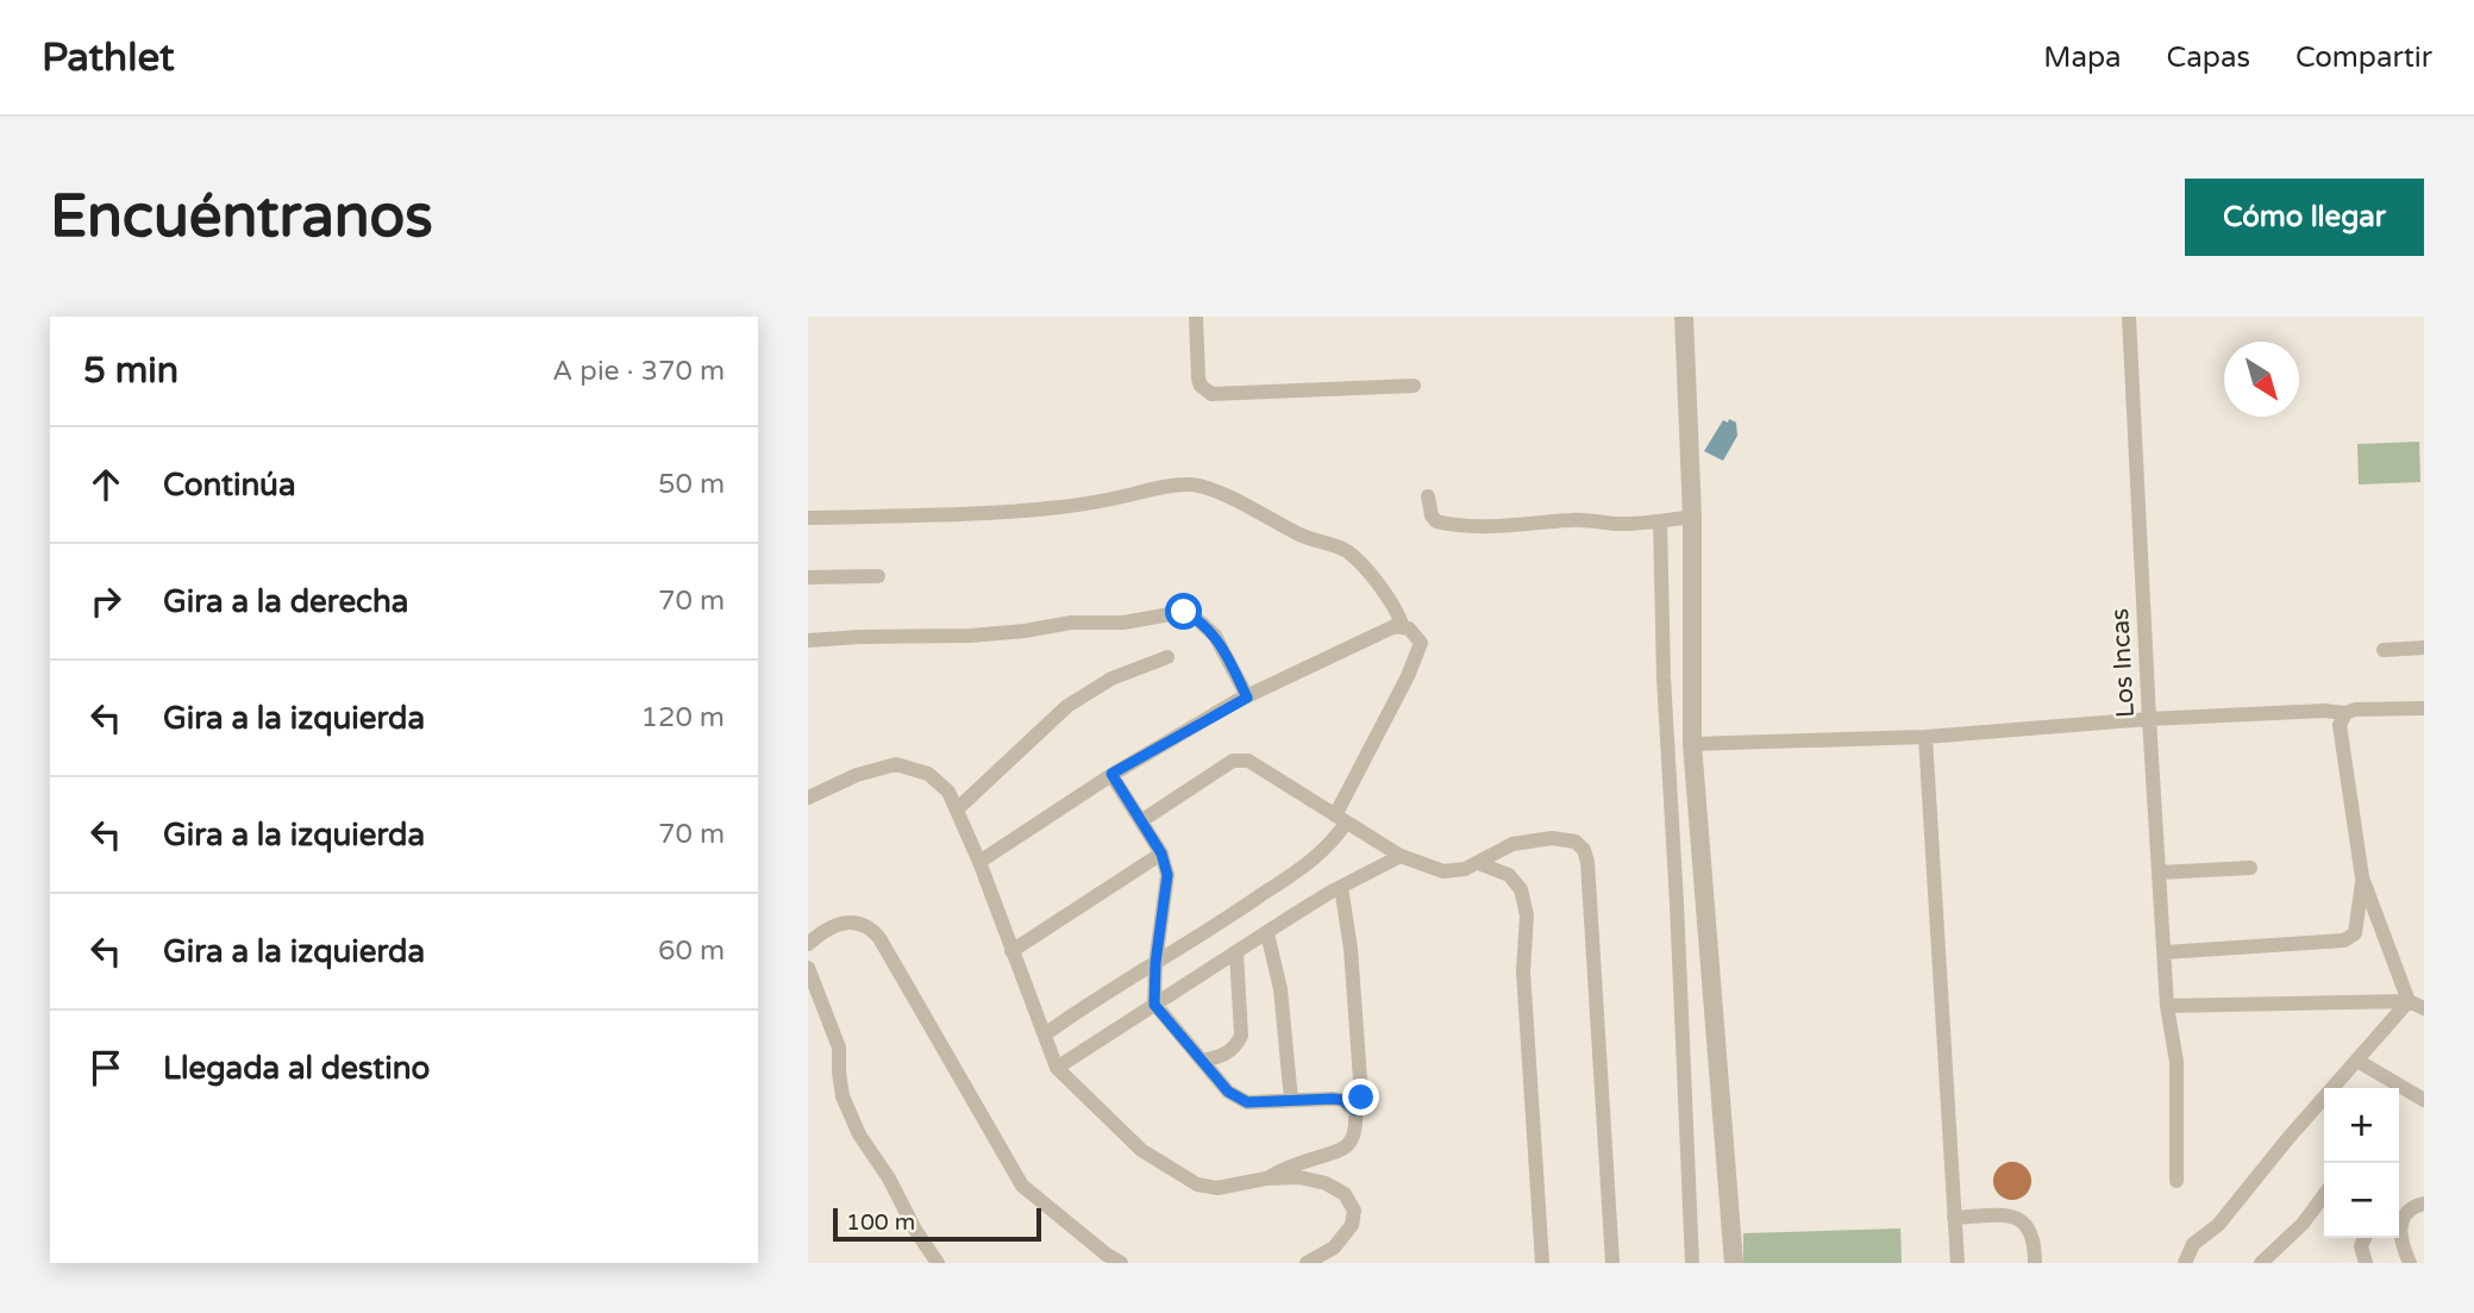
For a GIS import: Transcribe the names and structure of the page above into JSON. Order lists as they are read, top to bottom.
{
  "streets": {
    "street": ["Los Incas"]
  },
  "scale_bar": "100 m",
  "north": "bottom right",
  "page": {
    "header": "Pathlet",
    "nav": ["Mapa", "Capas", "Compartir"],
    "buttons": "Cómo llegar",
    "title": "Encuéntranos",
    "heading": ["5 min", "A pie · 370 m"],
    "list": [
      ["Continúa", "50 m"],
      ["Gira a la derecha", "70 m"],
      ["Gira a la izquierda", "120 m"],
      ["Gira a la izquierda", "70 m"],
      ["Gira a la izquierda", "60 m"],
      "Llegada al destino"
    ],
    "map_buttons": ["+", "−"],
    "scale": "100 m"
  }
}
